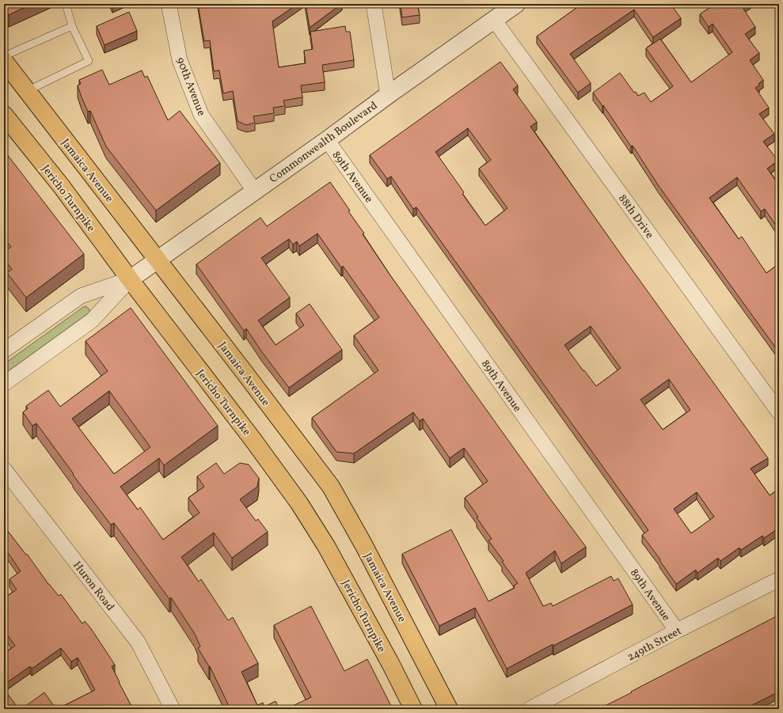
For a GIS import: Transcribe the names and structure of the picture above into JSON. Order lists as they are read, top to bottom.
{
  "streets": {
    "main road": ["Jamaica Avenue", "Jericho Turnpike"],
    "street": [
      "90th Avenue",
      "Commonwealth Boulevard",
      "89th Avenue",
      "88th Drive",
      "Huron Road",
      "249th Street"
    ]
  },
  "crossings": [
    ["90th Avenue", "Commonwealth Boulevard"],
    ["Commonwealth Boulevard", "Jamaica Avenue"],
    ["Commonwealth Boulevard", "89th Avenue"],
    ["Commonwealth Boulevard", "Jericho Turnpike"],
    ["Commonwealth Boulevard", "88th Drive"],
    ["89th Avenue", "249th Street"]
  ]
}
